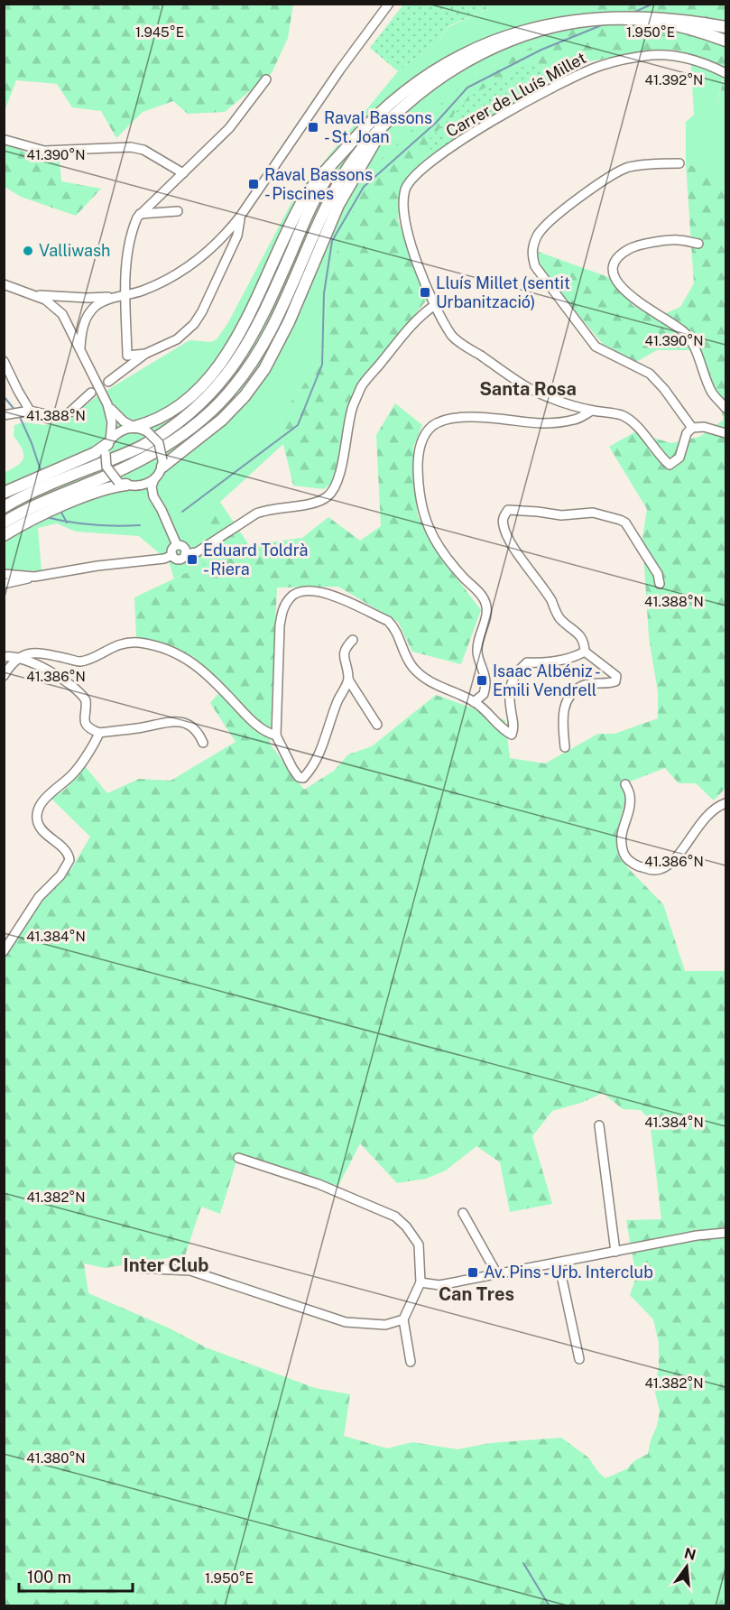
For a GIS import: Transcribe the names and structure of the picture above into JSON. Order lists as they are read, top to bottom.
{
  "streets": {
    "street": ["Carrer de Lluís Millet"]
  },
  "districts": ["Santa Rosa", "Inter Club", "Can Tres"],
  "places": {
    "transit": [
      "Raval Bassons - St. Joan",
      "Raval Bassons - Piscines",
      "Lluís Millet (sentit Urbanització)",
      "Eduard Toldrà - Riera",
      "Isaac Albéniz - Emili Vendrell",
      "Av. Pins - Urb. Interclub"
    ],
    "other": ["Valliwash"]
  },
  "scale_bar": "100 m",
  "north": "top",
  "coordinates": [
    "1.945°E",
    "1.950°E",
    "41.392°N",
    "41.390°N",
    "41.388°N",
    "41.386°N",
    "41.384°N",
    "41.382°N",
    "41.380°N"
  ]
}
